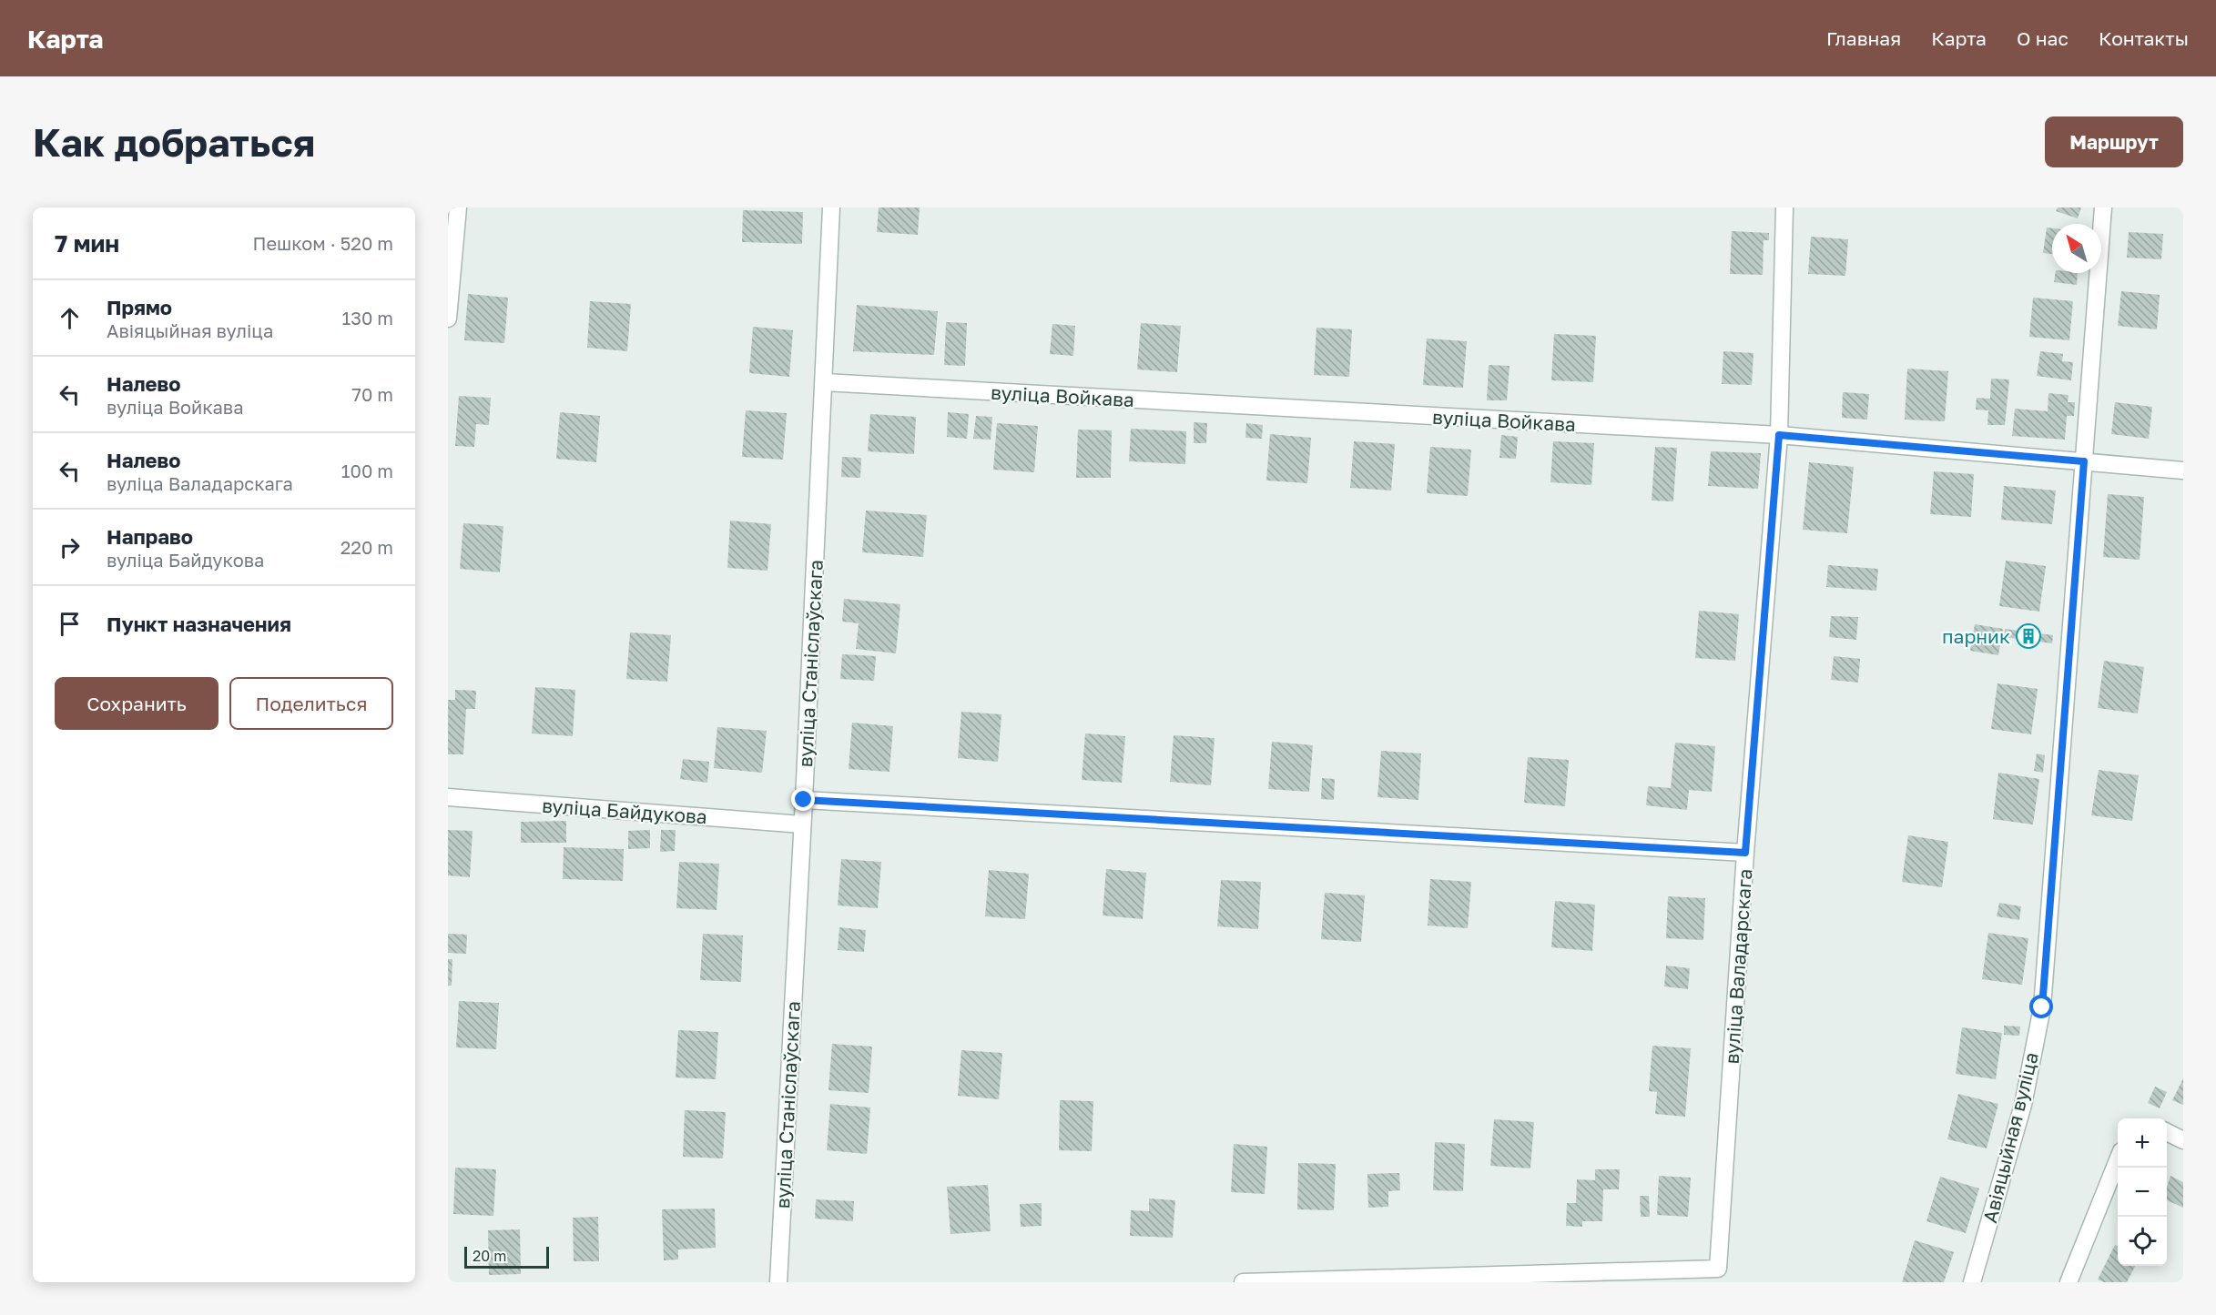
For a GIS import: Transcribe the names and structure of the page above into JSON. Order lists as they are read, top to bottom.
{
  "streets": {
    "street": [
      "вуліца Войкава",
      "вуліца Станіслаўскага",
      "вуліца Байдукова",
      "вуліца Валадарскага",
      "Авіяцыйная вуліца"
    ]
  },
  "crossings": [
    ["вуліца Войкава", "вуліца Станіслаўскага"],
    ["вуліца Войкава", "вуліца Валадарскага"],
    ["вуліца Войкава", "Авіяцыйная вуліца"],
    ["вуліца Станіслаўскага", "вуліца Байдукова"]
  ],
  "places": {
    "building": ["парник"]
  },
  "scale_bar": "20 m",
  "north": "top left",
  "page": {
    "header": "Карта",
    "nav": [
      "Главная",
      "Карта",
      "О нас",
      "Контакты"
    ],
    "buttons": [
      "Маршрут",
      ["Сохранить", "Поделиться"]
    ],
    "title": "Как добраться",
    "heading": ["7 мин", "Пешком · 520 m"],
    "list": [
      ["Прямо", "Авіяцыйная вуліца", "130 m"],
      ["Налево", "вуліца Войкава", "70 m"],
      ["Налево", "вуліца Валадарскага", "100 m"],
      ["Направо", "вуліца Байдукова", "220 m"],
      "Пункт назначения"
    ],
    "map_buttons": ["+", "−"],
    "scale": "20 m"
  }
}
